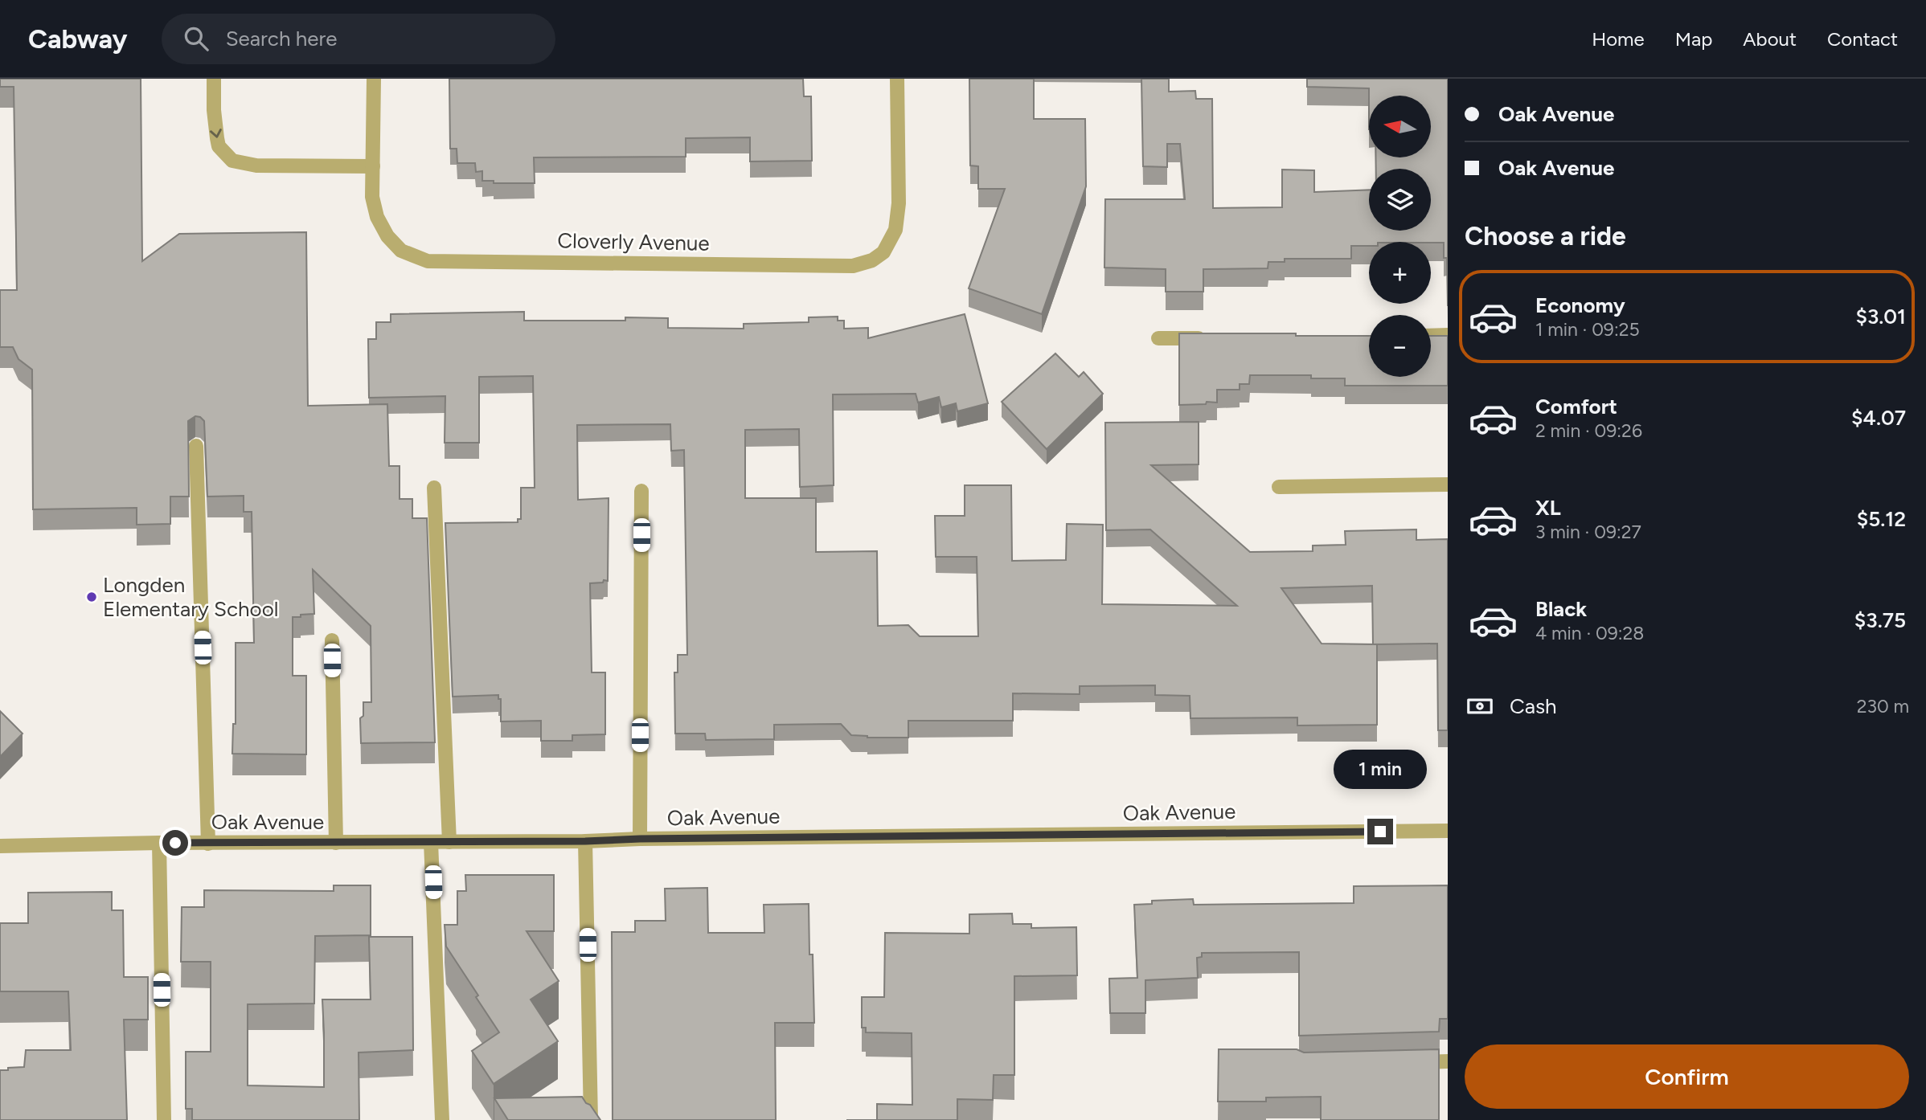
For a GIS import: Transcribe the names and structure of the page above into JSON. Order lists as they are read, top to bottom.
{
  "streets": {
    "street": ["Cloverly Avenue", "Oak Avenue"]
  },
  "places": ["Longden Elementary School"],
  "north": "left",
  "page": {
    "header": "Cabway",
    "search": "Search here",
    "nav": [
      "Home",
      "Map",
      "About",
      "Contact"
    ],
    "banner": ["Oak Avenue", "Oak Avenue"],
    "map_buttons": ["+", "−"],
    "heading": "Choose a ride",
    "list": [
      {
        "name": "Economy",
        "note": "1 min · 09:25",
        "value": "$3.01"
      },
      {
        "name": "Comfort",
        "note": "2 min · 09:26",
        "value": "$4.07"
      },
      {
        "name": "XL",
        "note": "3 min · 09:27",
        "value": "$5.12"
      },
      {
        "name": "Black",
        "note": "4 min · 09:28",
        "value": "$3.75"
      }
    ],
    "pay": ["Cash", "230 m"],
    "bubble": "1 min",
    "buttons": "Confirm"
  }
}
